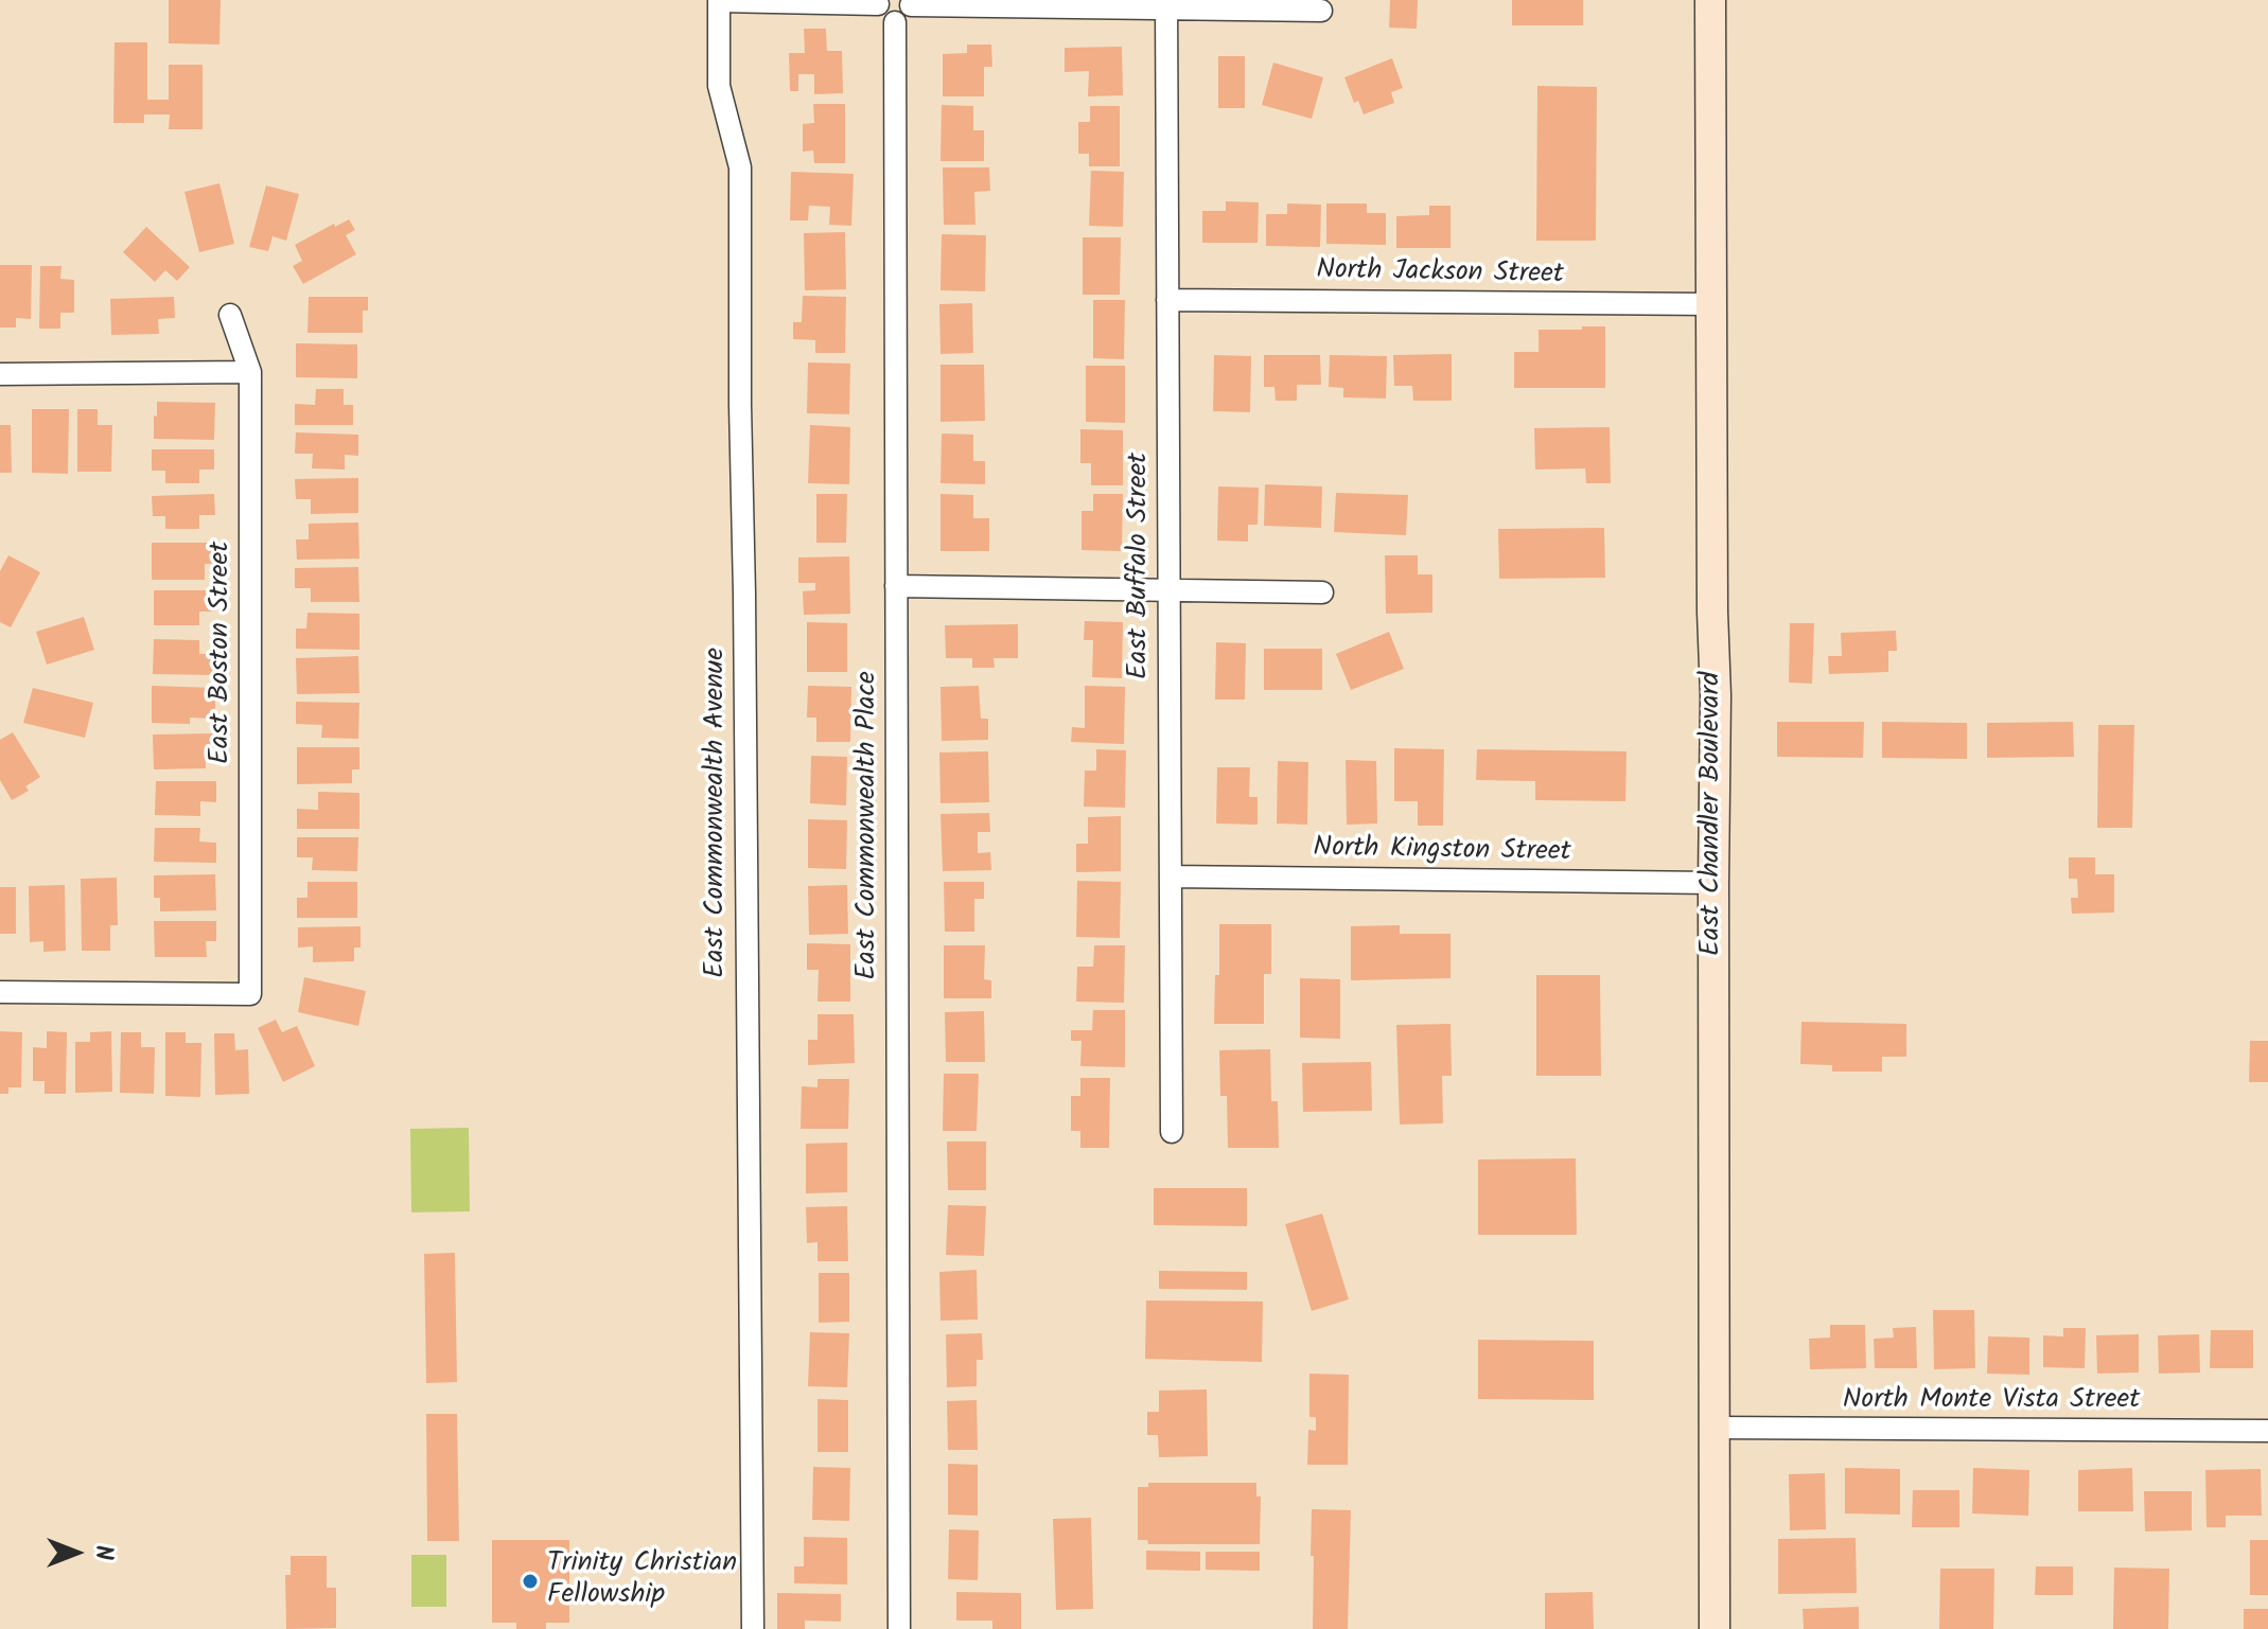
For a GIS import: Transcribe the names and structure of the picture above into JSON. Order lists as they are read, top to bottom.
{
  "streets": {
    "main road": ["East Chandler Boulevard"],
    "street": [
      "North Jackson Street",
      "East Buffalo Street",
      "East Boston Street",
      "East Commonwealth Avenue",
      "East Commonwealth Place",
      "North Kingston Street",
      "North Monte Vista Street"
    ]
  },
  "crossings": [
    ["North Jackson Street", "East Buffalo Street"],
    ["North Jackson Street", "East Chandler Boulevard"],
    ["East Buffalo Street", "North Kingston Street"],
    ["East Chandler Boulevard", "North Kingston Street"],
    ["East Chandler Boulevard", "North Monte Vista Street"]
  ],
  "places": ["Trinity Christian Fellowship"],
  "north": "right"
}
